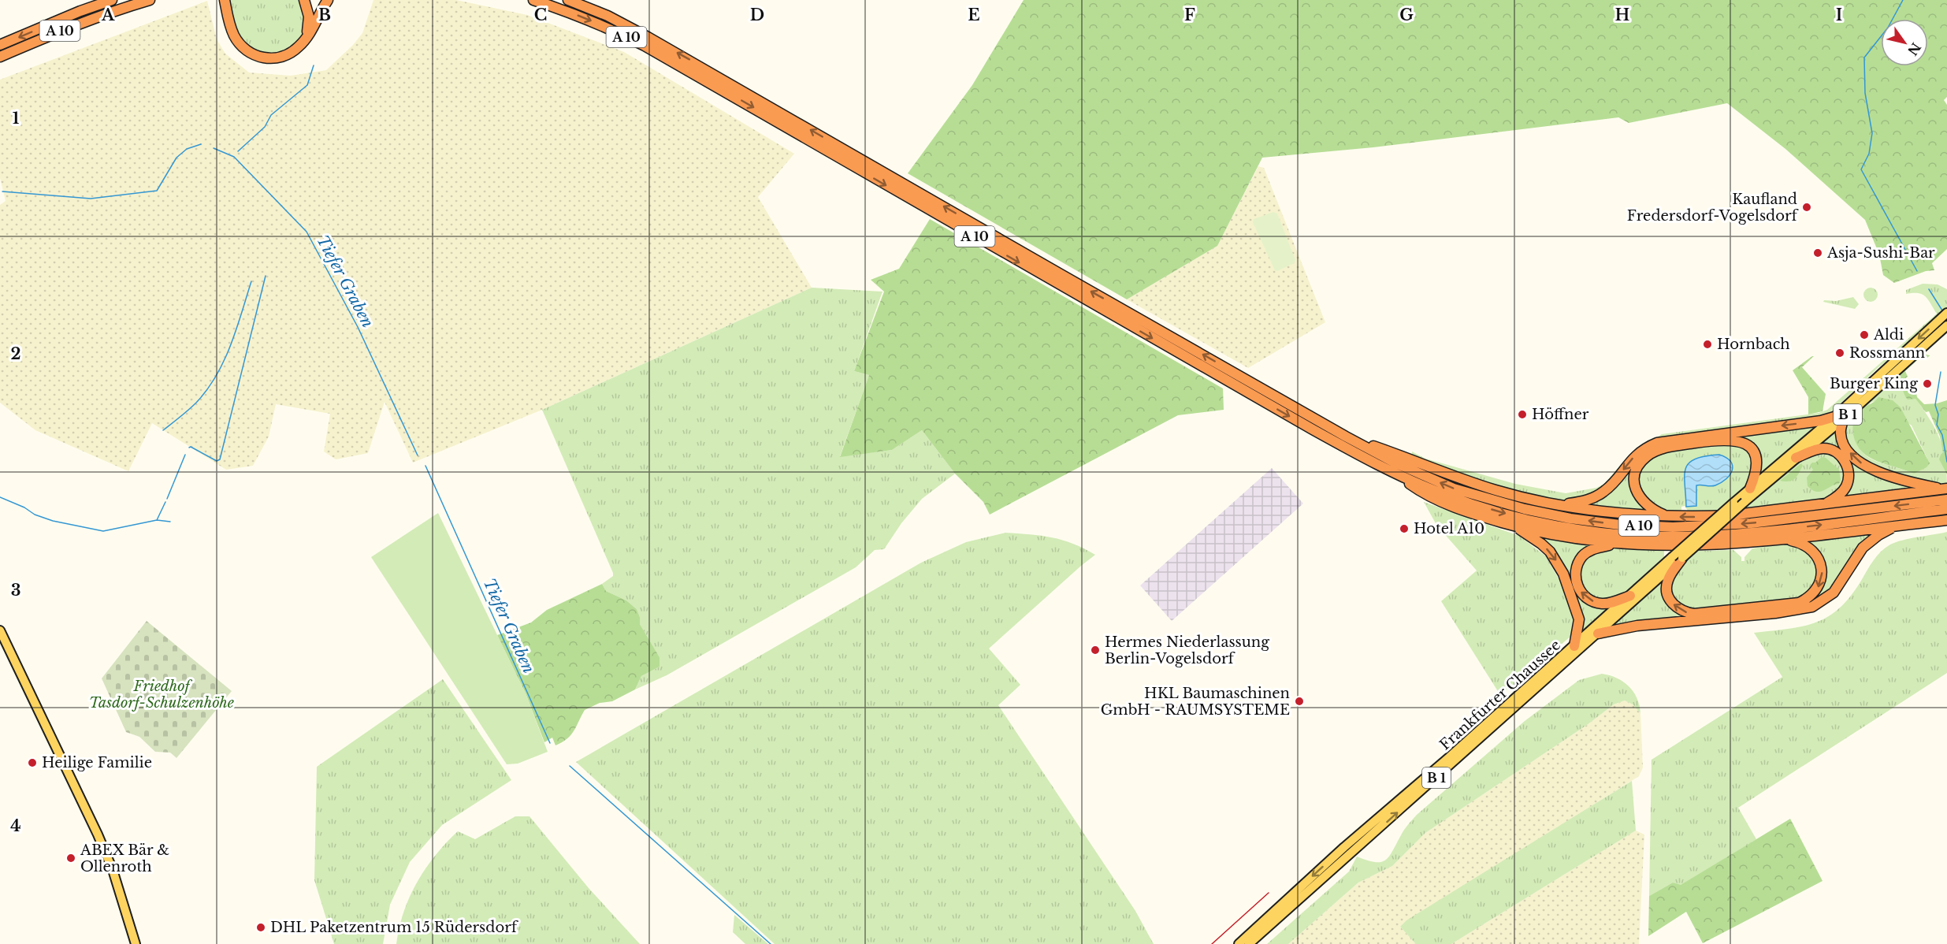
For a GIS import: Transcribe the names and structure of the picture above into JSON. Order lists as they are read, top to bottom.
{
  "streets": {
    "highway": ["A 10"],
    "main road": ["B 1", "Frankfurter Chaussee"]
  },
  "crossings": [
    ["B 1", "Frankfurter Chaussee"]
  ],
  "water": ["Tiefer Graben"],
  "parks": ["Friedhof Tasdorf-Schulzenhöhe"],
  "places": [
    "Kaufland Fredersdorf-Vogelsdorf",
    "Asja-Sushi-Bar",
    "Aldi",
    "Hornbach",
    "Rossmann",
    "Burger King",
    "Höffner",
    "Hotel A10",
    "Hermes Niederlassung Berlin-Vogelsdorf",
    "HKL Baumaschinen GmbH - RAUMSYSTEME",
    "Heilige Familie",
    "ABEX Bär & Ollenroth",
    "DHL Paketzentrum 15 Rüdersdorf"
  ],
  "north": "bottom right",
  "grid": {
    "columns": [
      "A",
      "B",
      "C",
      "D",
      "E",
      "F",
      "G",
      "H",
      "I"
    ],
    "rows": [
      "1",
      "2",
      "3",
      "4"
    ]
  }
}
